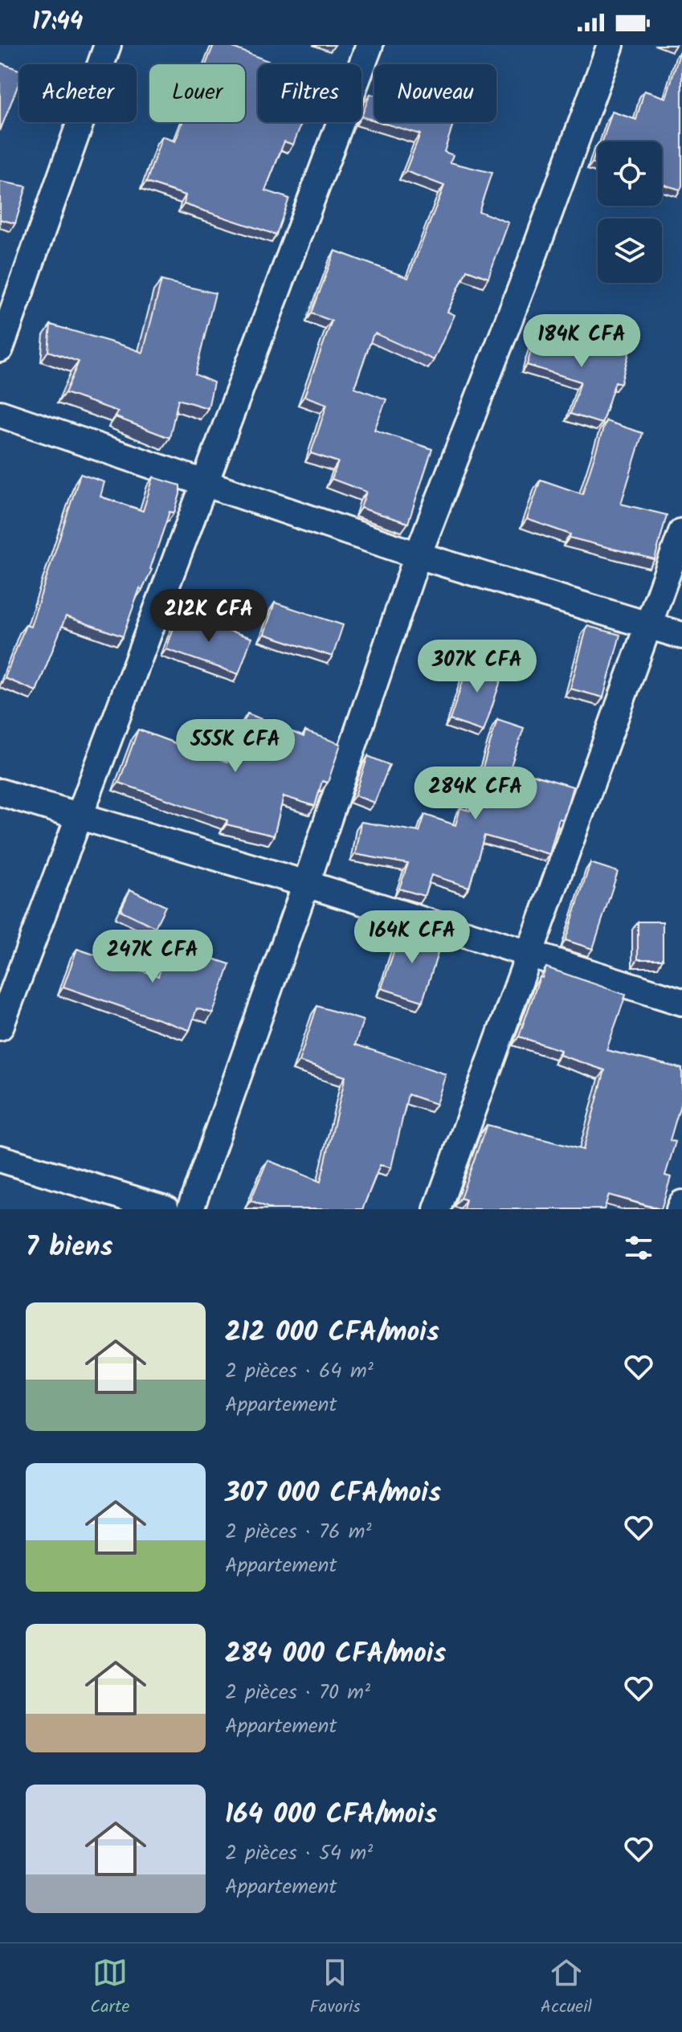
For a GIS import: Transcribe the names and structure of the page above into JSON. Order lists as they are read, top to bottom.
{
  "page": {
    "status": "17:44",
    "chip": [
      "Acheter",
      "Louer",
      "Filtres",
      "Nouveau"
    ],
    "price": [
      "184K CFA",
      "212K CFA",
      "307K CFA",
      "555K CFA",
      "284K CFA",
      "164K CFA",
      "247K CFA"
    ],
    "heading": "7 biens",
    "list": [
      {
        "name": "212 000 CFA/mois",
        "note": "2 pièces · 64 m² · Appartement"
      },
      {
        "name": "307 000 CFA/mois",
        "note": "2 pièces · 76 m² · Appartement"
      },
      {
        "name": "284 000 CFA/mois",
        "note": "2 pièces · 70 m² · Appartement"
      },
      {
        "name": "164 000 CFA/mois",
        "note": "2 pièces · 54 m² · Appartement"
      }
    ],
    "tabs": ["Carte", "Favoris", "Accueil"]
  }
}
